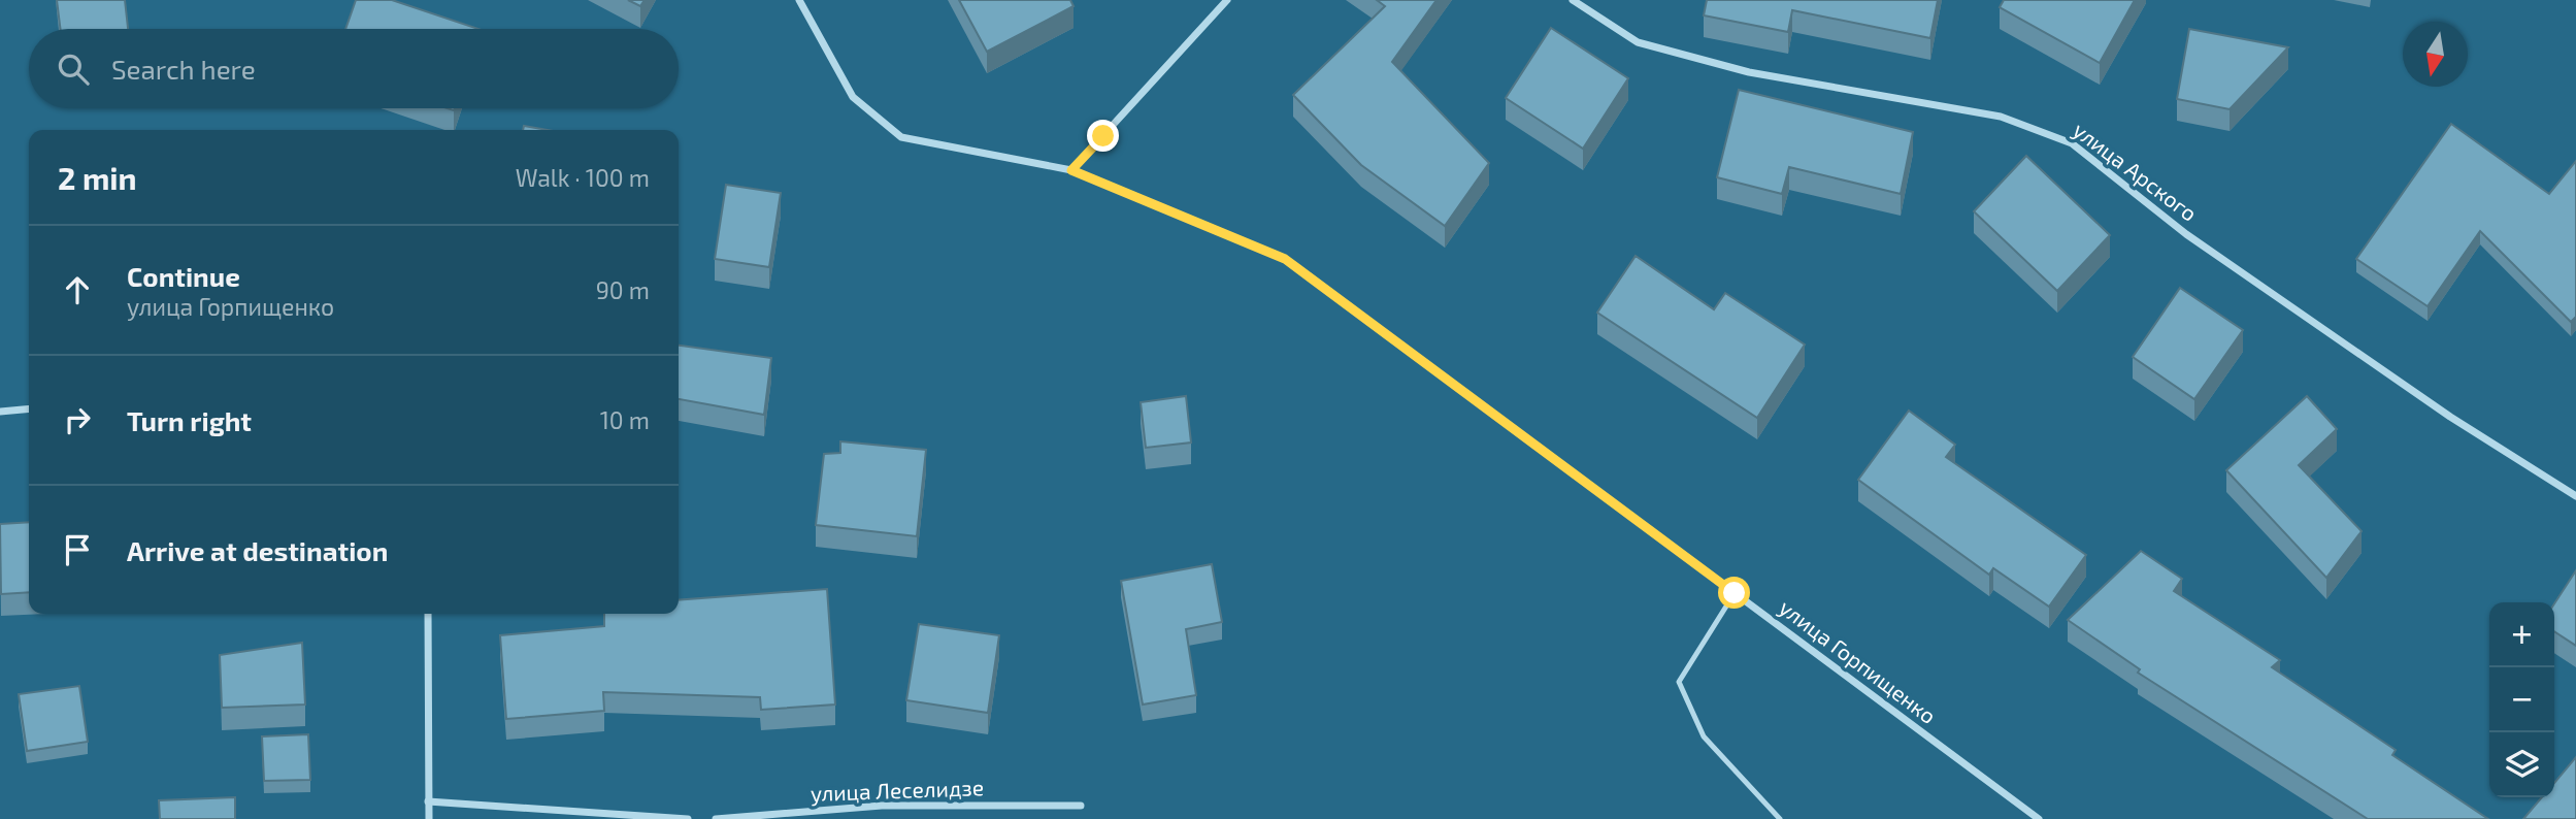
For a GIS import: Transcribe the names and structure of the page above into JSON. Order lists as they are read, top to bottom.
{
  "streets": {
    "street": ["улица Арского", "улица Горпищенко", "улица Леселидзе"]
  },
  "north": "bottom",
  "page": {
    "search": "Search here",
    "heading": ["2 min", "Walk · 100 m"],
    "list": [
      ["Continue", "улица Горпищенко", "90 m"],
      ["Turn right", "10 m"],
      "Arrive at destination"
    ],
    "map_buttons": ["+", "−"]
  }
}
